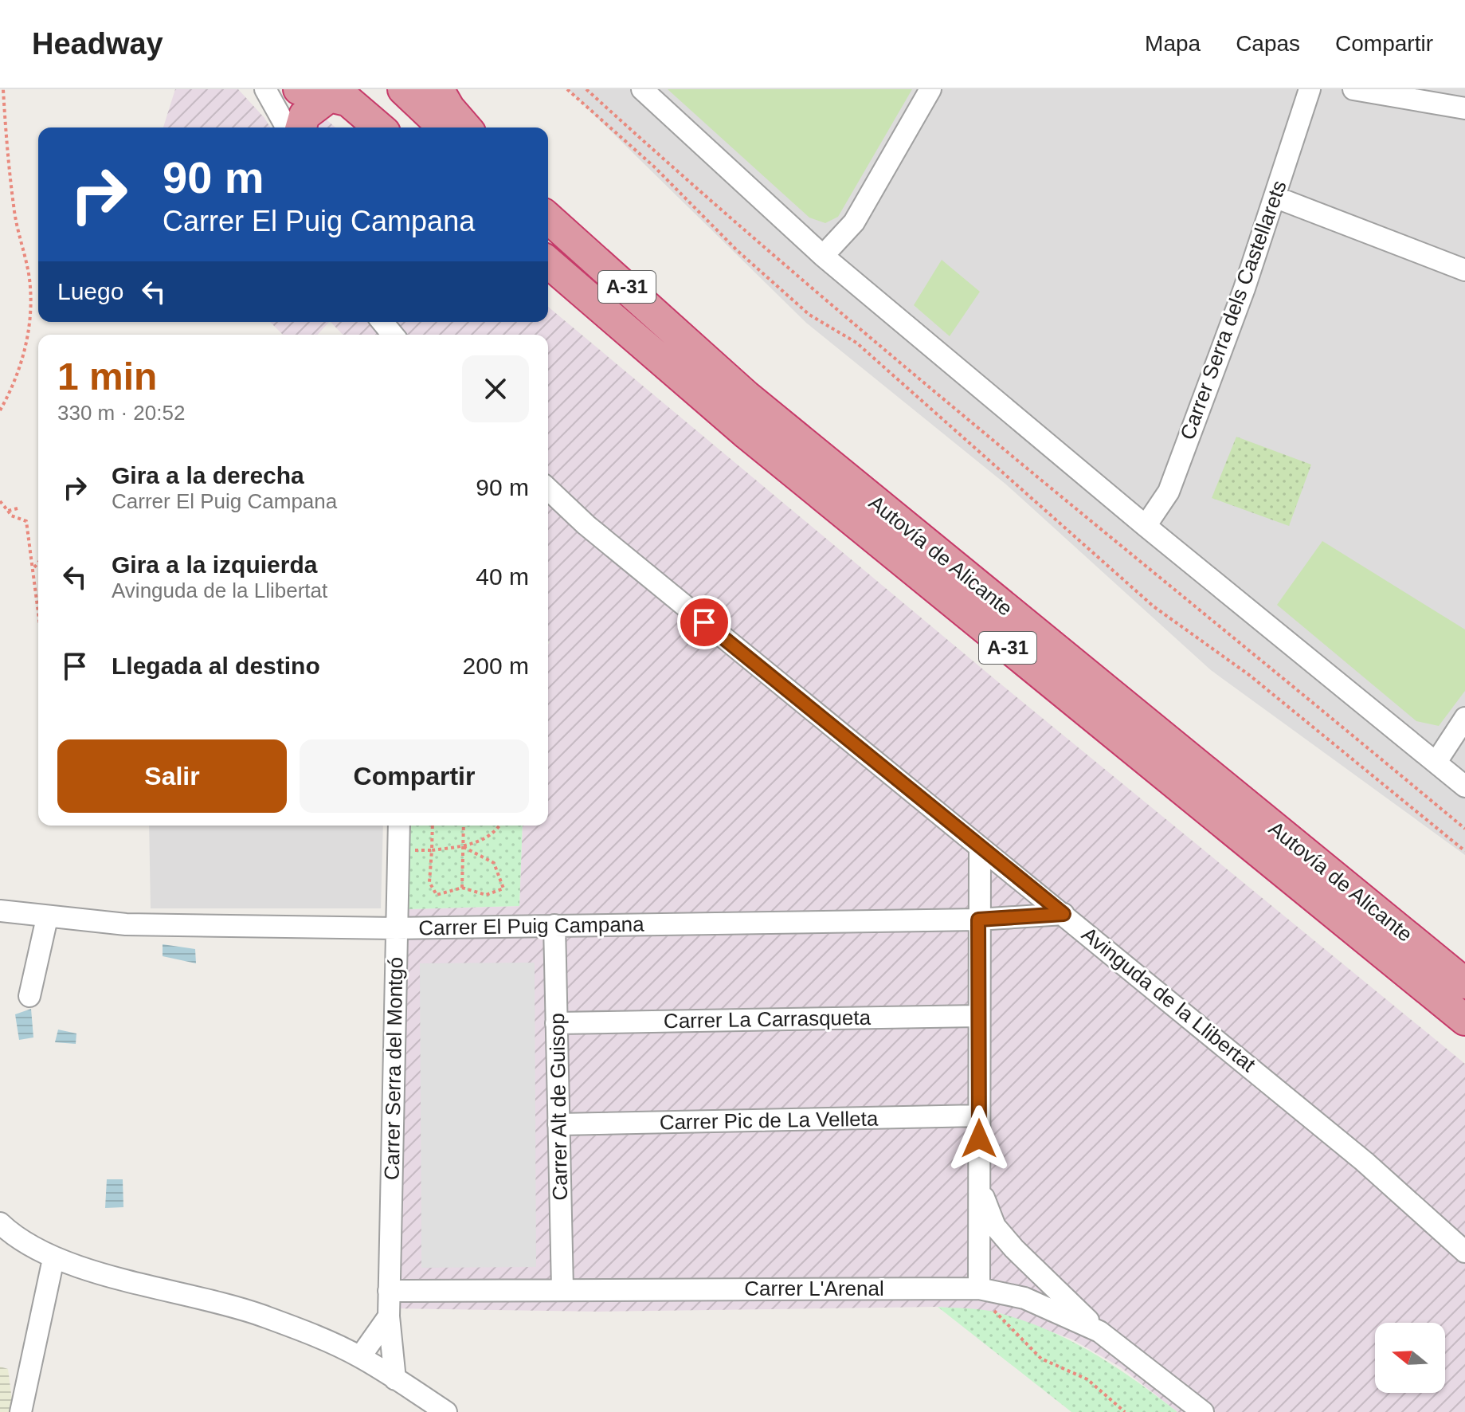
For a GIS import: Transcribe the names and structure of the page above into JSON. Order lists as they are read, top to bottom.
{
  "streets": {
    "highway": ["A-31", "Autovía de Alicante"],
    "street": [
      "Carrer Serra dels Castellarets",
      "Carrer El Puig Campana",
      "Avinguda de la Llibertat",
      "Carrer La Carrasqueta",
      "Carrer Serra del Montgó",
      "Carrer Alt de Guisop",
      "Carrer Pic de La Velleta",
      "Carrer L'Arenal"
    ]
  },
  "crossings": [
    ["Carrer El Puig Campana", "Avinguda de la Llibertat"],
    ["Carrer El Puig Campana", "Carrer Serra del Montgó"],
    ["Carrer El Puig Campana", "Carrer Alt de Guisop"],
    ["Carrer La Carrasqueta", "Carrer Alt de Guisop"],
    ["Carrer Serra del Montgó", "Carrer L'Arenal"],
    ["Carrer Alt de Guisop", "Carrer Pic de La Velleta"],
    ["Carrer Alt de Guisop", "Carrer L'Arenal"]
  ],
  "north": "left",
  "page": {
    "header": "Headway",
    "nav": ["Mapa", "Capas", "Compartir"],
    "turn": ["90 m", "Carrer El Puig Campana"],
    "then": "Luego",
    "heading": ["1 min", "330 m · 20:52"],
    "list": [
      {
        "name": "Gira a la derecha",
        "note": "Carrer El Puig Campana",
        "value": "90 m"
      },
      {
        "name": "Gira a la izquierda",
        "note": "Avinguda de la Llibertat",
        "value": "40 m"
      },
      {
        "name": "Llegada al destino",
        "value": "200 m"
      }
    ],
    "buttons": ["Salir", "Compartir"]
  }
}
